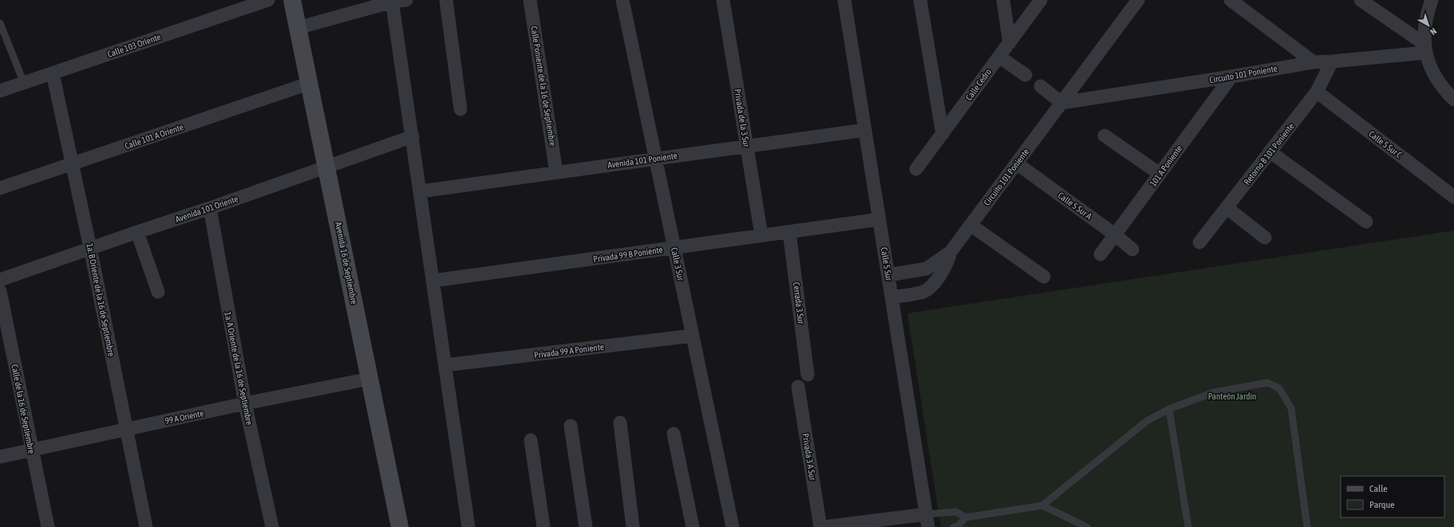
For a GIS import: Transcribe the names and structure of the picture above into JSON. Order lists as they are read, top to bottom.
{
  "streets": {
    "main road": ["Avenida 16 de Septiembre"],
    "street": [
      "Calle 103 Oriente",
      "Circuito 101 Poniente",
      "Calle Cedro",
      "Calle Poniente de la 16 de Septiembre",
      "Privada de la 3 Sur",
      "Calle 101 A Oriente",
      "Calle 5 Sur C",
      "Retorno B 101 Poniente",
      "Avenida 101 Poniente",
      "101 A Poniente",
      "Calle 5 Sur A",
      "Avenida 101 Oriente",
      "Privada 99 B Poniente",
      "Calle 3 Sur",
      "Calle 5 Sur",
      "1a. B Oriente de la 16 de Septiembre",
      "Cerrada 3 Sur",
      "Privada 99 A Poniente",
      "1a. A Oriente de la 16 de Septiembre",
      "Calle de la 16 de Septiembre",
      "99 A Oriente",
      "Privada 3 A Sur"
    ]
  },
  "crossings": [
    ["Calle 103 Oriente", "1a. B Oriente de la 16 de Septiembre"],
    ["Circuito 101 Poniente", "Retorno B 101 Poniente"],
    ["Circuito 101 Poniente", "101 A Poniente"],
    ["Circuito 101 Poniente", "Calle 5 Sur A"],
    ["Circuito 101 Poniente", "Calle 5 Sur"],
    ["Calle Poniente de la 16 de Septiembre", "Avenida 101 Poniente"],
    ["Privada de la 3 Sur", "Avenida 101 Poniente"],
    ["Privada de la 3 Sur", "Privada 99 B Poniente"],
    ["Calle 101 A Oriente", "Avenida 16 de Septiembre"],
    ["Calle 101 A Oriente", "1a. B Oriente de la 16 de Septiembre"],
    ["Calle 5 Sur C", "Retorno B 101 Poniente"],
    ["Avenida 101 Poniente", "Calle 3 Sur"],
    ["Avenida 101 Poniente", "Calle 5 Sur"],
    ["101 A Poniente", "Calle 5 Sur A"],
    ["Avenida 101 Oriente", "Avenida 16 de Septiembre"],
    ["Avenida 101 Oriente", "1a. B Oriente de la 16 de Septiembre"],
    ["Avenida 101 Oriente", "1a. A Oriente de la 16 de Septiembre"],
    ["Privada 99 B Poniente", "Calle 3 Sur"],
    ["Privada 99 B Poniente", "Calle 5 Sur"],
    ["Privada 99 B Poniente", "Cerrada 3 Sur"],
    ["Avenida 16 de Septiembre", "99 A Oriente"],
    ["Calle 3 Sur", "Privada 99 A Poniente"],
    ["1a. B Oriente de la 16 de Septiembre", "99 A Oriente"],
    ["1a. A Oriente de la 16 de Septiembre", "99 A Oriente"],
    ["Calle de la 16 de Septiembre", "99 A Oriente"]
  ],
  "parks": ["Panteón Jardín"],
  "legend": ["Calle", "Parque"],
  "north": "bottom right"
}
